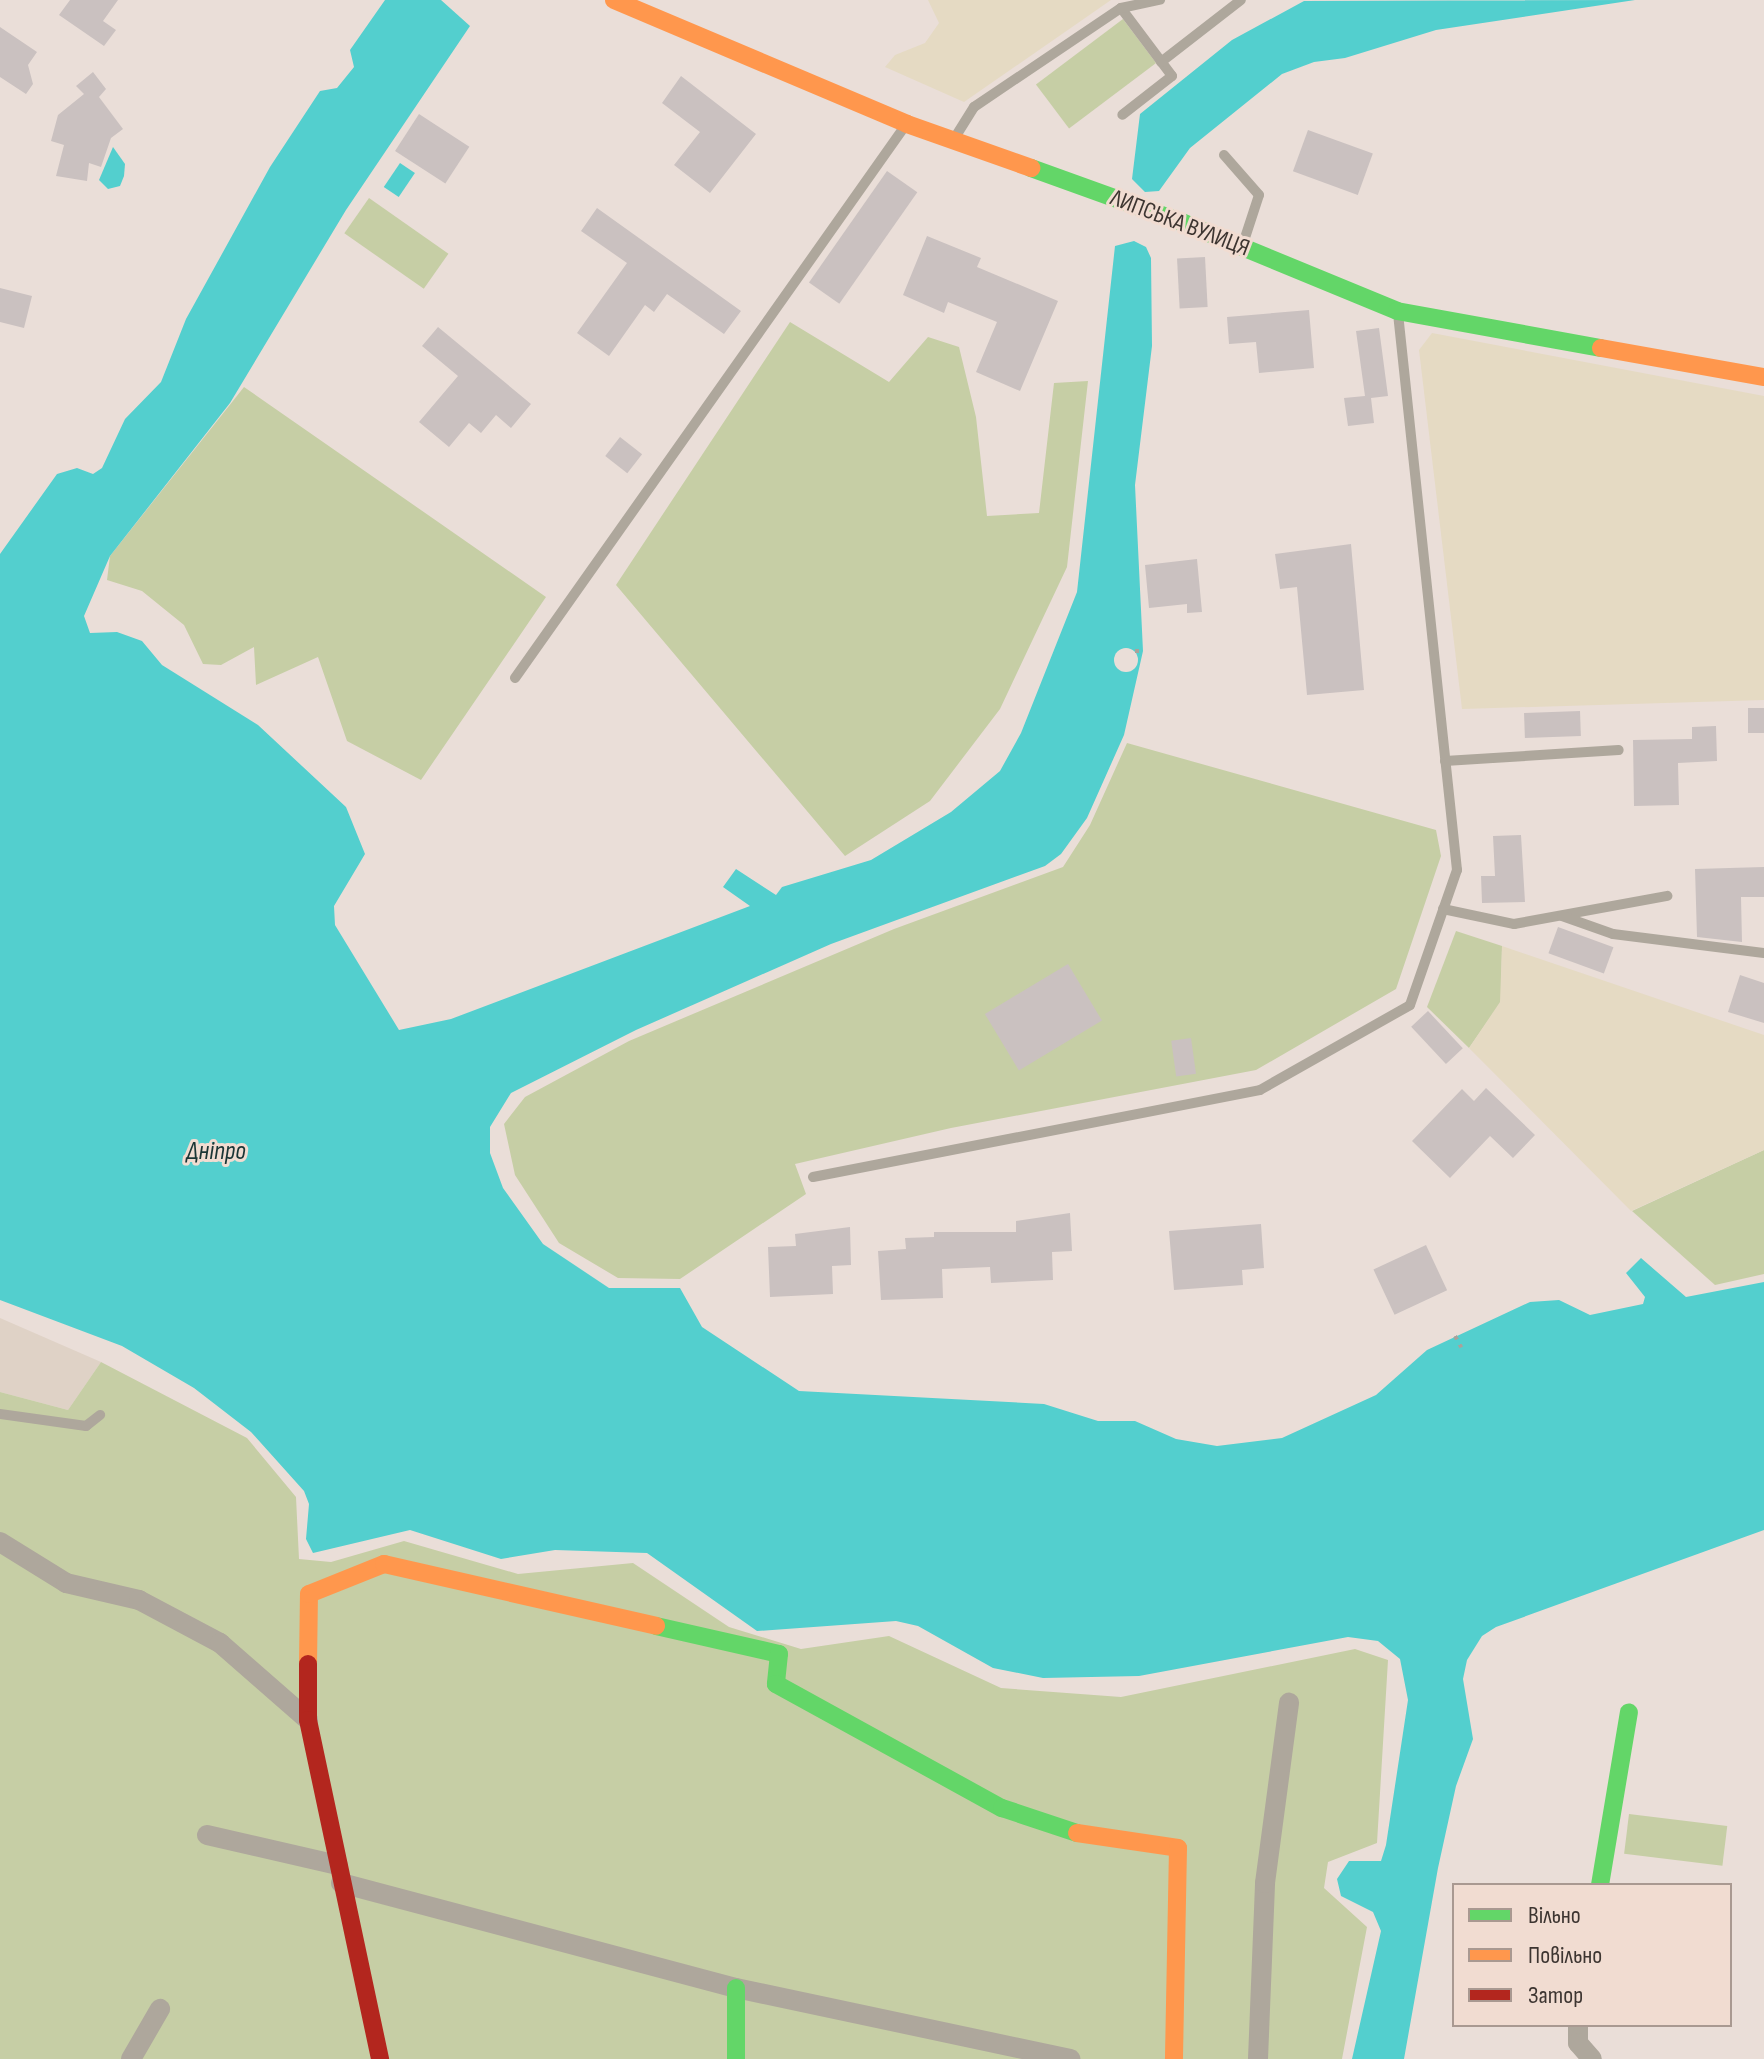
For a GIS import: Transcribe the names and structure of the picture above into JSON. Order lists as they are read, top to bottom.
{
  "streets": {
    "street": ["ЛИПСЬКА ВУЛИЦЯ"]
  },
  "water": ["Дніпро"],
  "legend": ["Вільно", "Повільно", "Затор"]
}
